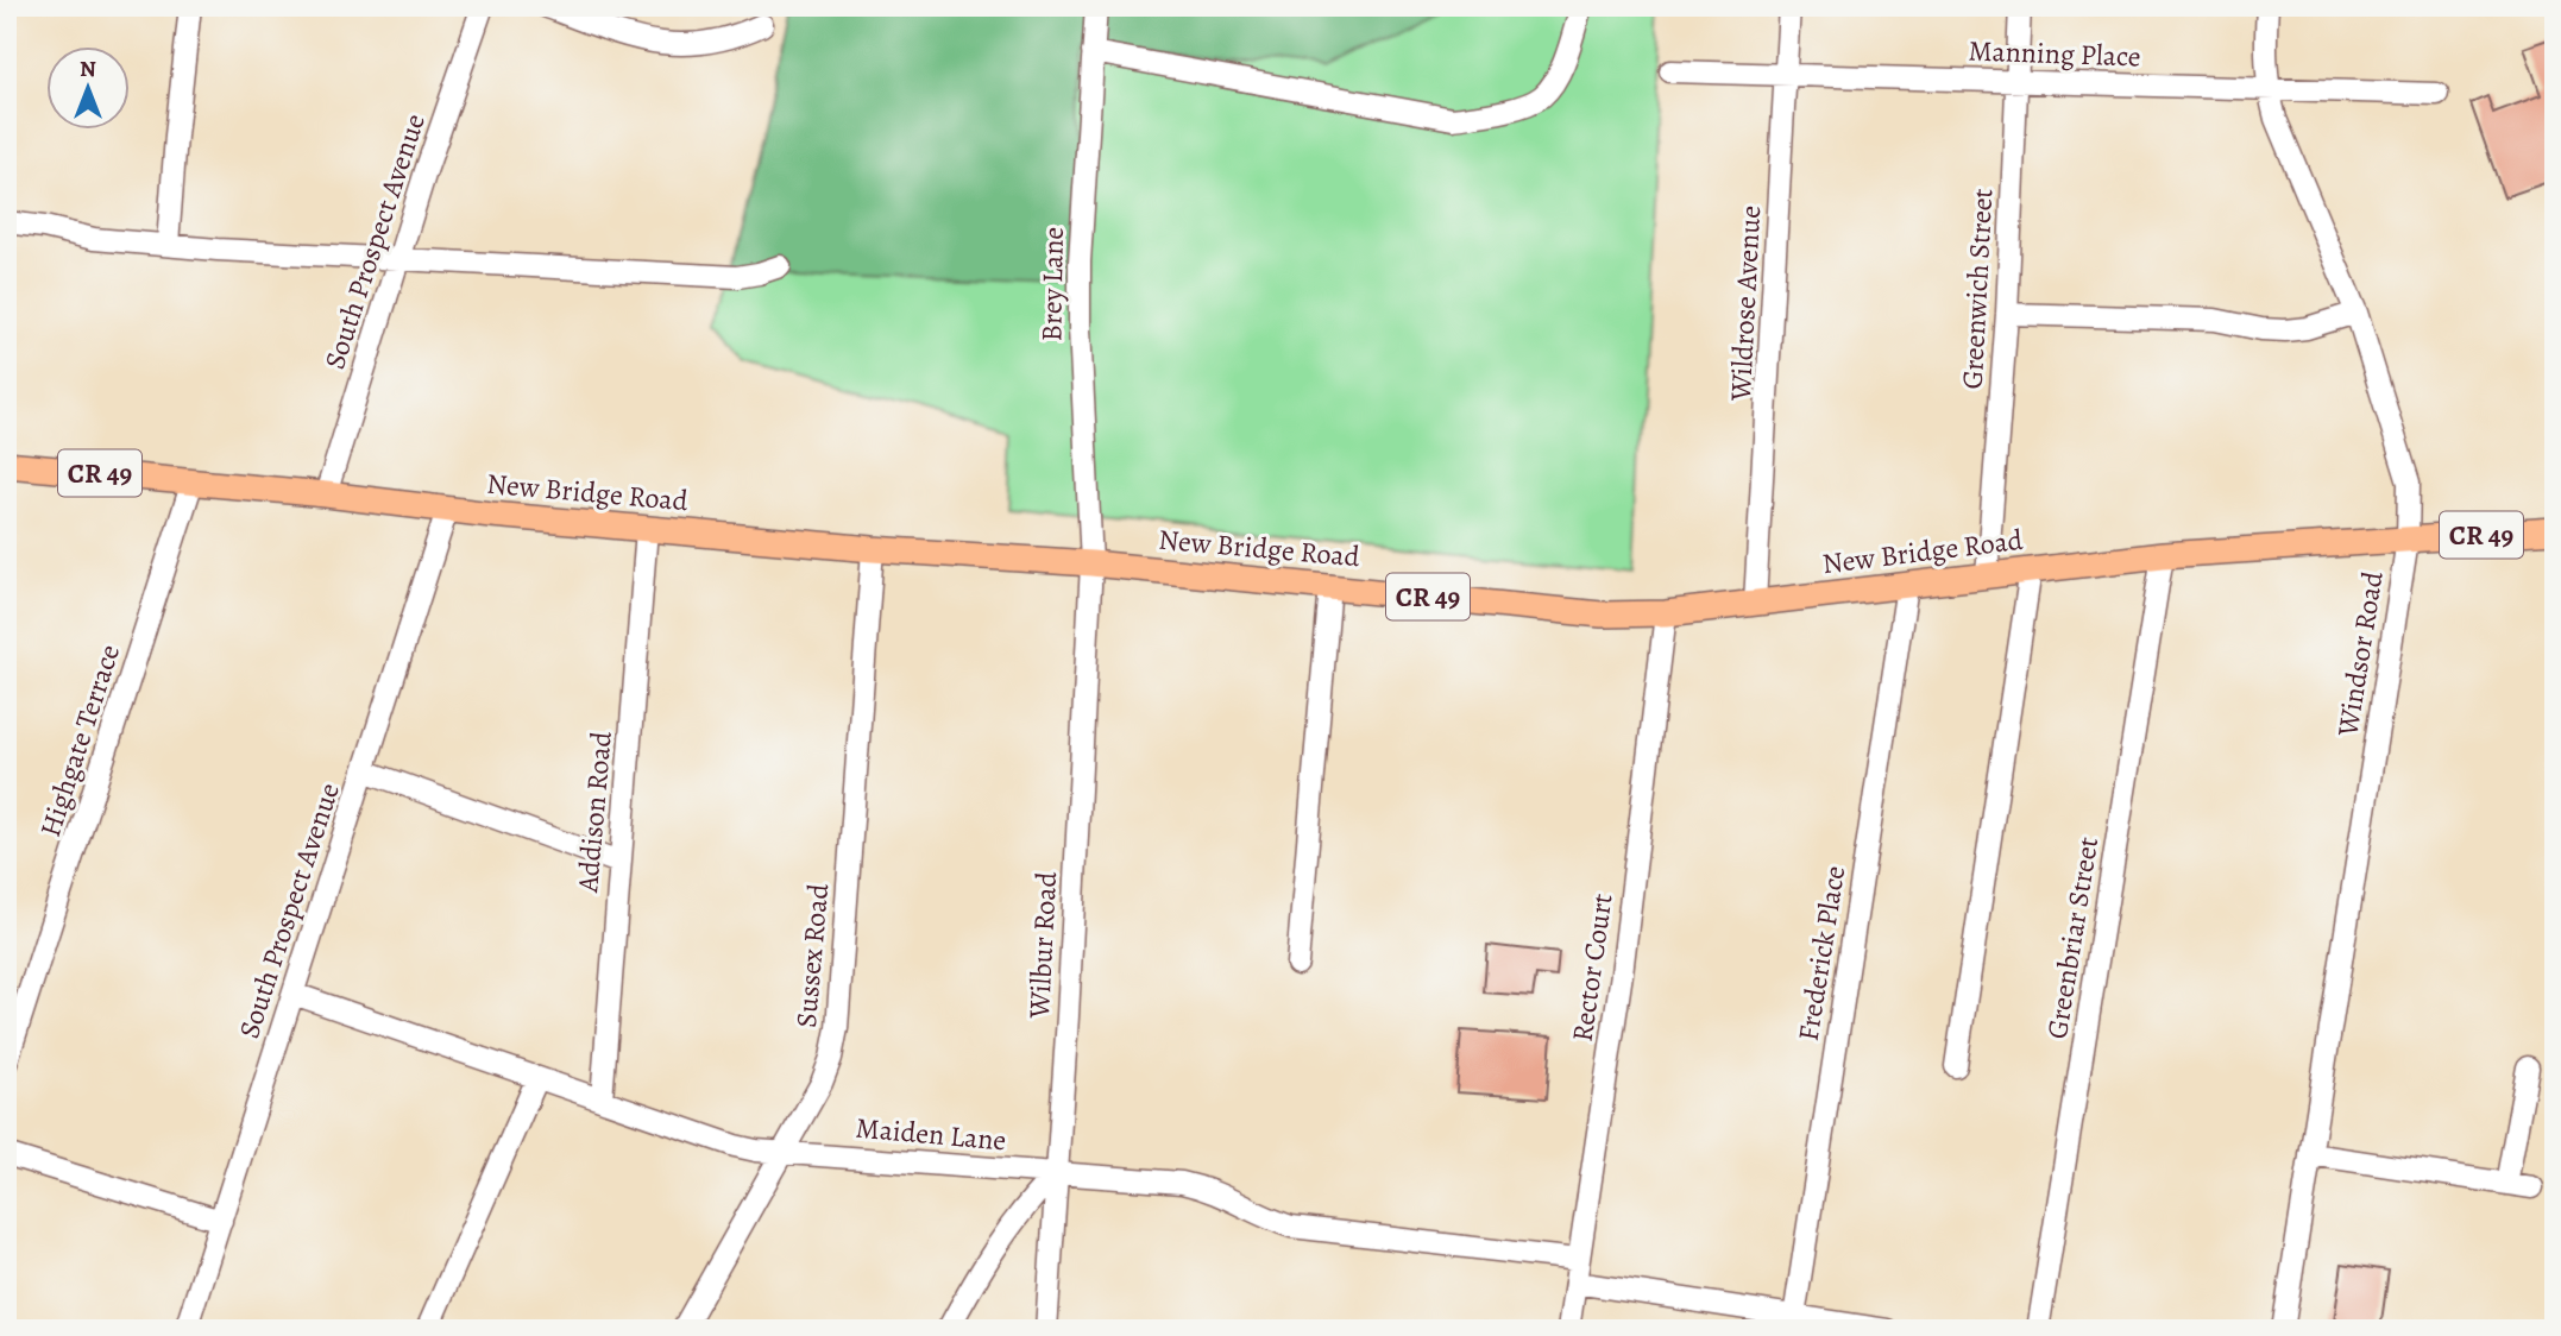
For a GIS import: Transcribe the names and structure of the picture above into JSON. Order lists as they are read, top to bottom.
{
  "streets": {
    "main road": ["CR 49", "New Bridge Road"],
    "street": [
      "Manning Place",
      "South Prospect Avenue",
      "Brey Lane",
      "Greenwich Street",
      "Wildrose Avenue",
      "Windsor Road",
      "Highgate Terrace",
      "Addison Road",
      "Greenbriar Street",
      "Wilbur Road",
      "Frederick Place",
      "Sussex Road",
      "Rector Court",
      "Maiden Lane"
    ]
  },
  "crossings": [
    ["Manning Place", "Greenwich Street"],
    ["Manning Place", "Wildrose Avenue"],
    ["Manning Place", "Windsor Road"],
    ["South Prospect Avenue", "New Bridge Road"],
    ["South Prospect Avenue", "Maiden Lane"],
    ["Brey Lane", "New Bridge Road"],
    ["Brey Lane", "Wilbur Road"],
    ["Greenwich Street", "New Bridge Road"],
    ["Wildrose Avenue", "New Bridge Road"],
    ["New Bridge Road", "Windsor Road"],
    ["New Bridge Road", "Highgate Terrace"],
    ["New Bridge Road", "Addison Road"],
    ["New Bridge Road", "Greenbriar Street"],
    ["New Bridge Road", "Wilbur Road"],
    ["New Bridge Road", "Frederick Place"],
    ["New Bridge Road", "Sussex Road"],
    ["New Bridge Road", "Rector Court"],
    ["Addison Road", "Maiden Lane"],
    ["Wilbur Road", "Maiden Lane"],
    ["Sussex Road", "Maiden Lane"],
    ["Rector Court", "Maiden Lane"]
  ],
  "north": "top"
}
